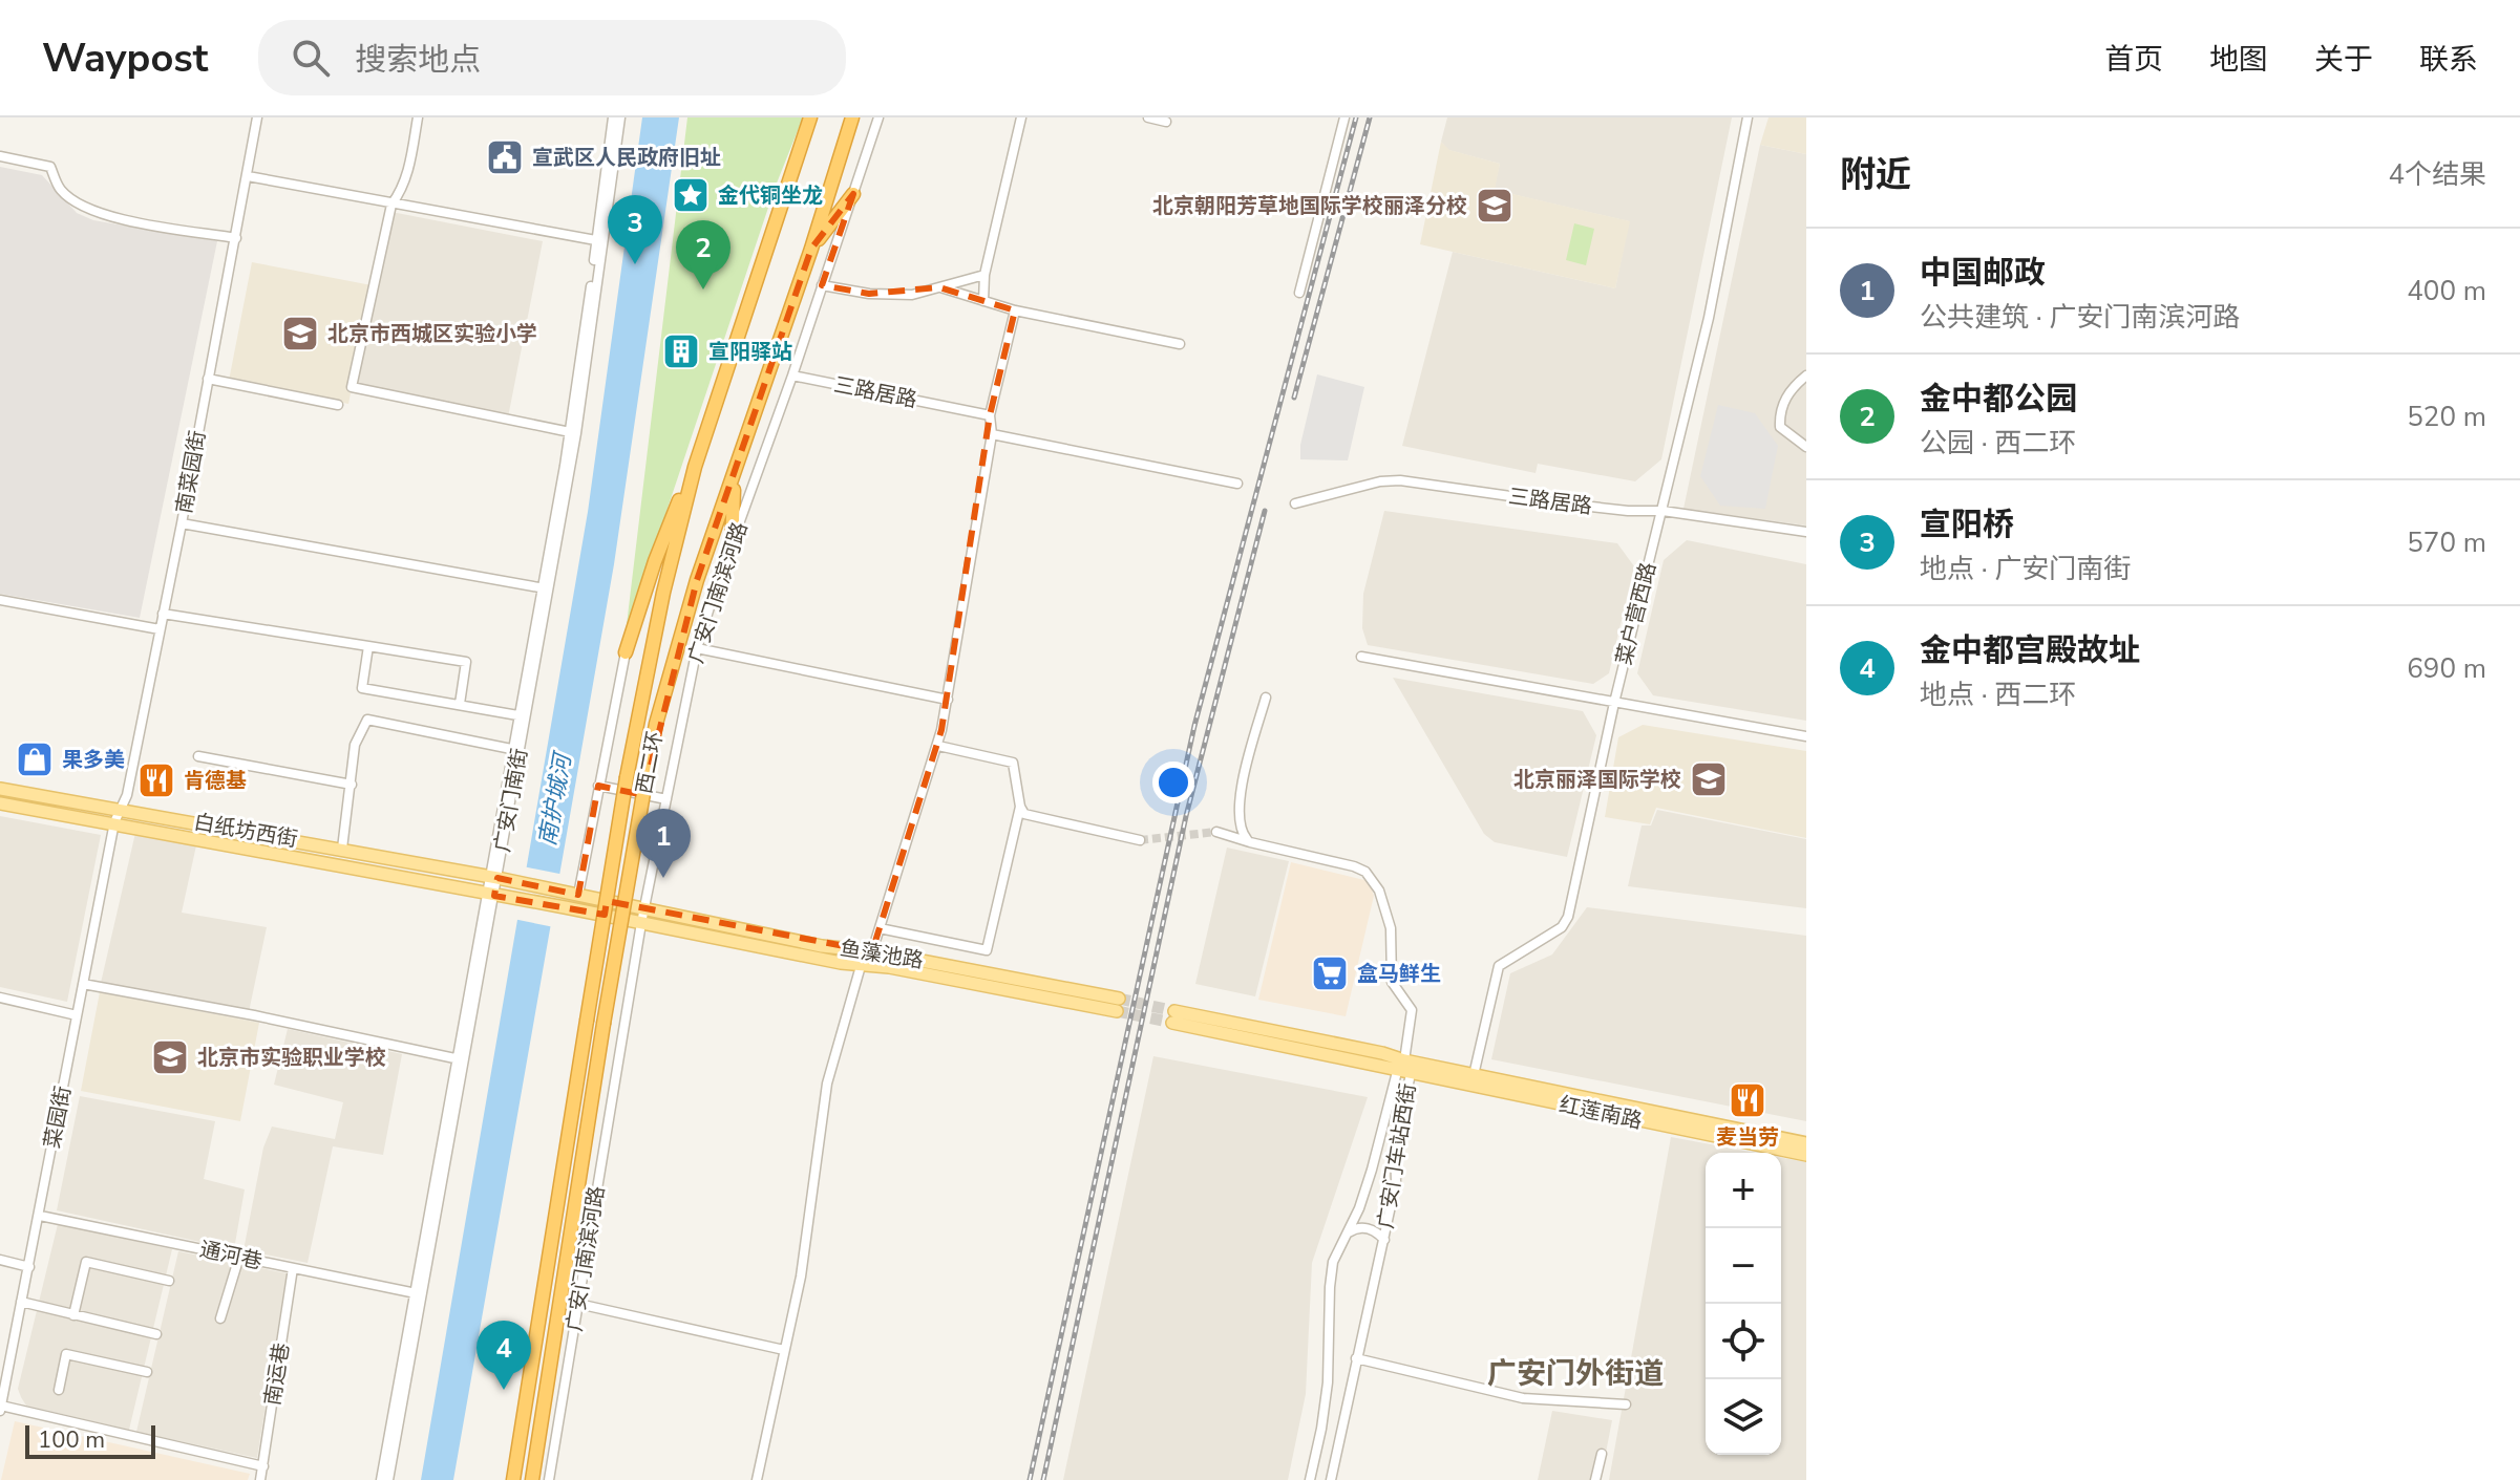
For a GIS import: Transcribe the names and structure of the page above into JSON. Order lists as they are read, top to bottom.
{
  "streets": {
    "highway": ["西二环"],
    "main road": ["白纸坊西街", "鱼藻池路", "红莲南路"],
    "street": [
      "三路居路",
      "南菜园街",
      "广安门南滨河路",
      "菜户营西路",
      "广安门南街",
      "菜园街",
      "广安门车站西街",
      "通河巷",
      "南运巷"
    ]
  },
  "crossings": [
    ["三路居路", "广安门南滨河路"],
    ["三路居路", "菜户营西路"],
    ["南菜园街", "白纸坊西街"],
    ["南菜园街", "菜园街"],
    ["广安门南滨河路", "白纸坊西街"],
    ["广安门南滨河路", "鱼藻池路"],
    ["菜户营西路", "红莲南路"],
    ["广安门南街", "白纸坊西街"],
    ["广安门南街", "通河巷"],
    ["白纸坊西街", "鱼藻池路"],
    ["白纸坊西街", "菜园街"],
    ["红莲南路", "广安门车站西街"],
    ["菜园街", "通河巷"],
    ["通河巷", "南运巷"]
  ],
  "districts": ["广安门外街道"],
  "water": ["南护城河"],
  "places": {
    "public building": ["宣武区人民政府旧址"],
    "place": ["金代铜坐龙"],
    "school or university": [
      "北京朝阳芳草地国际学校丽泽分校",
      "北京市西城区实验小学",
      "北京丽泽国际学校",
      "北京市实验职业学校"
    ],
    "building": ["宣阳驿站"],
    "shop": ["果多美"],
    "restaurant": ["肯德基", "麦当劳"],
    "supermarket": ["盒马鲜生"]
  },
  "scale_bar": "100 m",
  "page": {
    "header": "Waypost",
    "search": "搜索地点",
    "nav": [
      "首页",
      "地图",
      "关于",
      "联系"
    ],
    "heading": ["附近", "4个结果"],
    "pins": [
      "3",
      "2",
      "1",
      "4"
    ],
    "list": [
      {
        "mark": "1",
        "name": "中国邮政",
        "note": "公共建筑 · 广安门南滨河路",
        "value": "400 m"
      },
      {
        "mark": "2",
        "name": "金中都公园",
        "note": "公园 · 西二环",
        "value": "520 m"
      },
      {
        "mark": "3",
        "name": "宣阳桥",
        "note": "地点 · 广安门南街",
        "value": "570 m"
      },
      {
        "mark": "4",
        "name": "金中都宫殿故址",
        "note": "地点 · 西二环",
        "value": "690 m"
      }
    ],
    "map_buttons": ["+", "−"],
    "scale": "100 m"
  }
}
